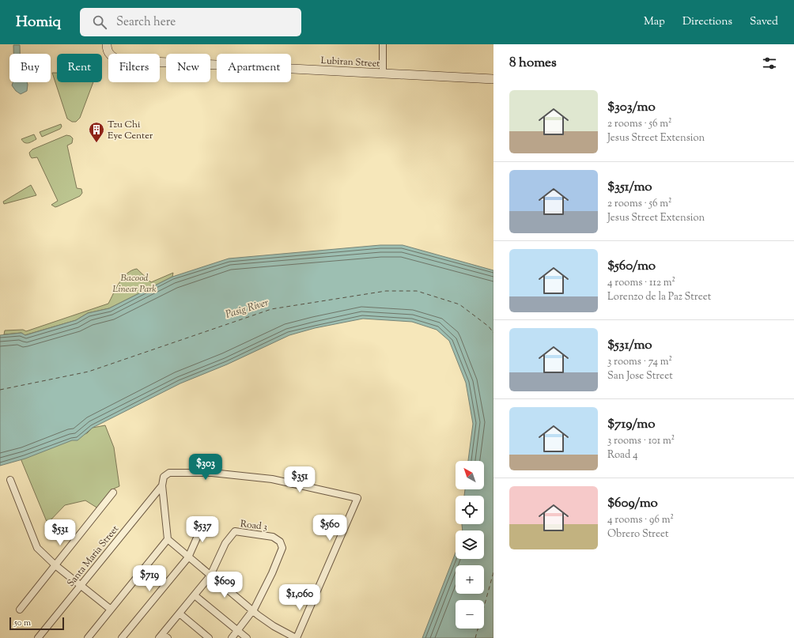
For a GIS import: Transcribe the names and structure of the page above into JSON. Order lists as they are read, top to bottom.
{
  "streets": {
    "main road": ["Lubiran Street"],
    "street": ["Road 3", "Santa Maria Street"]
  },
  "water": ["Pasig River"],
  "parks": ["Bacood Linear Park"],
  "places": {
    "building": ["Tzu Chi Eye Center"]
  },
  "scale_bar": "50 m",
  "north": "top left",
  "page": {
    "header": "Homiq",
    "search": "Search here",
    "nav": ["Map", "Directions", "Saved"],
    "heading": "8 homes",
    "chip": [
      "Buy",
      "Rent",
      "Filters",
      "New",
      "Apartment"
    ],
    "list": [
      {
        "name": "$303/mo",
        "note": "2 rooms · 56 m² · Jesus Street Extension"
      },
      {
        "name": "$351/mo",
        "note": "2 rooms · 56 m² · Jesus Street Extension"
      },
      {
        "name": "$560/mo",
        "note": "4 rooms · 112 m² · Lorenzo de la Paz Street"
      },
      {
        "name": "$531/mo",
        "note": "3 rooms · 74 m² · San Jose Street"
      },
      {
        "name": "$719/mo",
        "note": "3 rooms · 101 m² · Road 4"
      },
      {
        "name": "$609/mo",
        "note": "4 rooms · 96 m² · Obrero Street"
      }
    ],
    "price": [
      "$303",
      "$351",
      "$560",
      "$537",
      "$531",
      "$719",
      "$609",
      "$1,060"
    ],
    "map_buttons": ["+", "−"],
    "scale": "50 m"
  }
}
